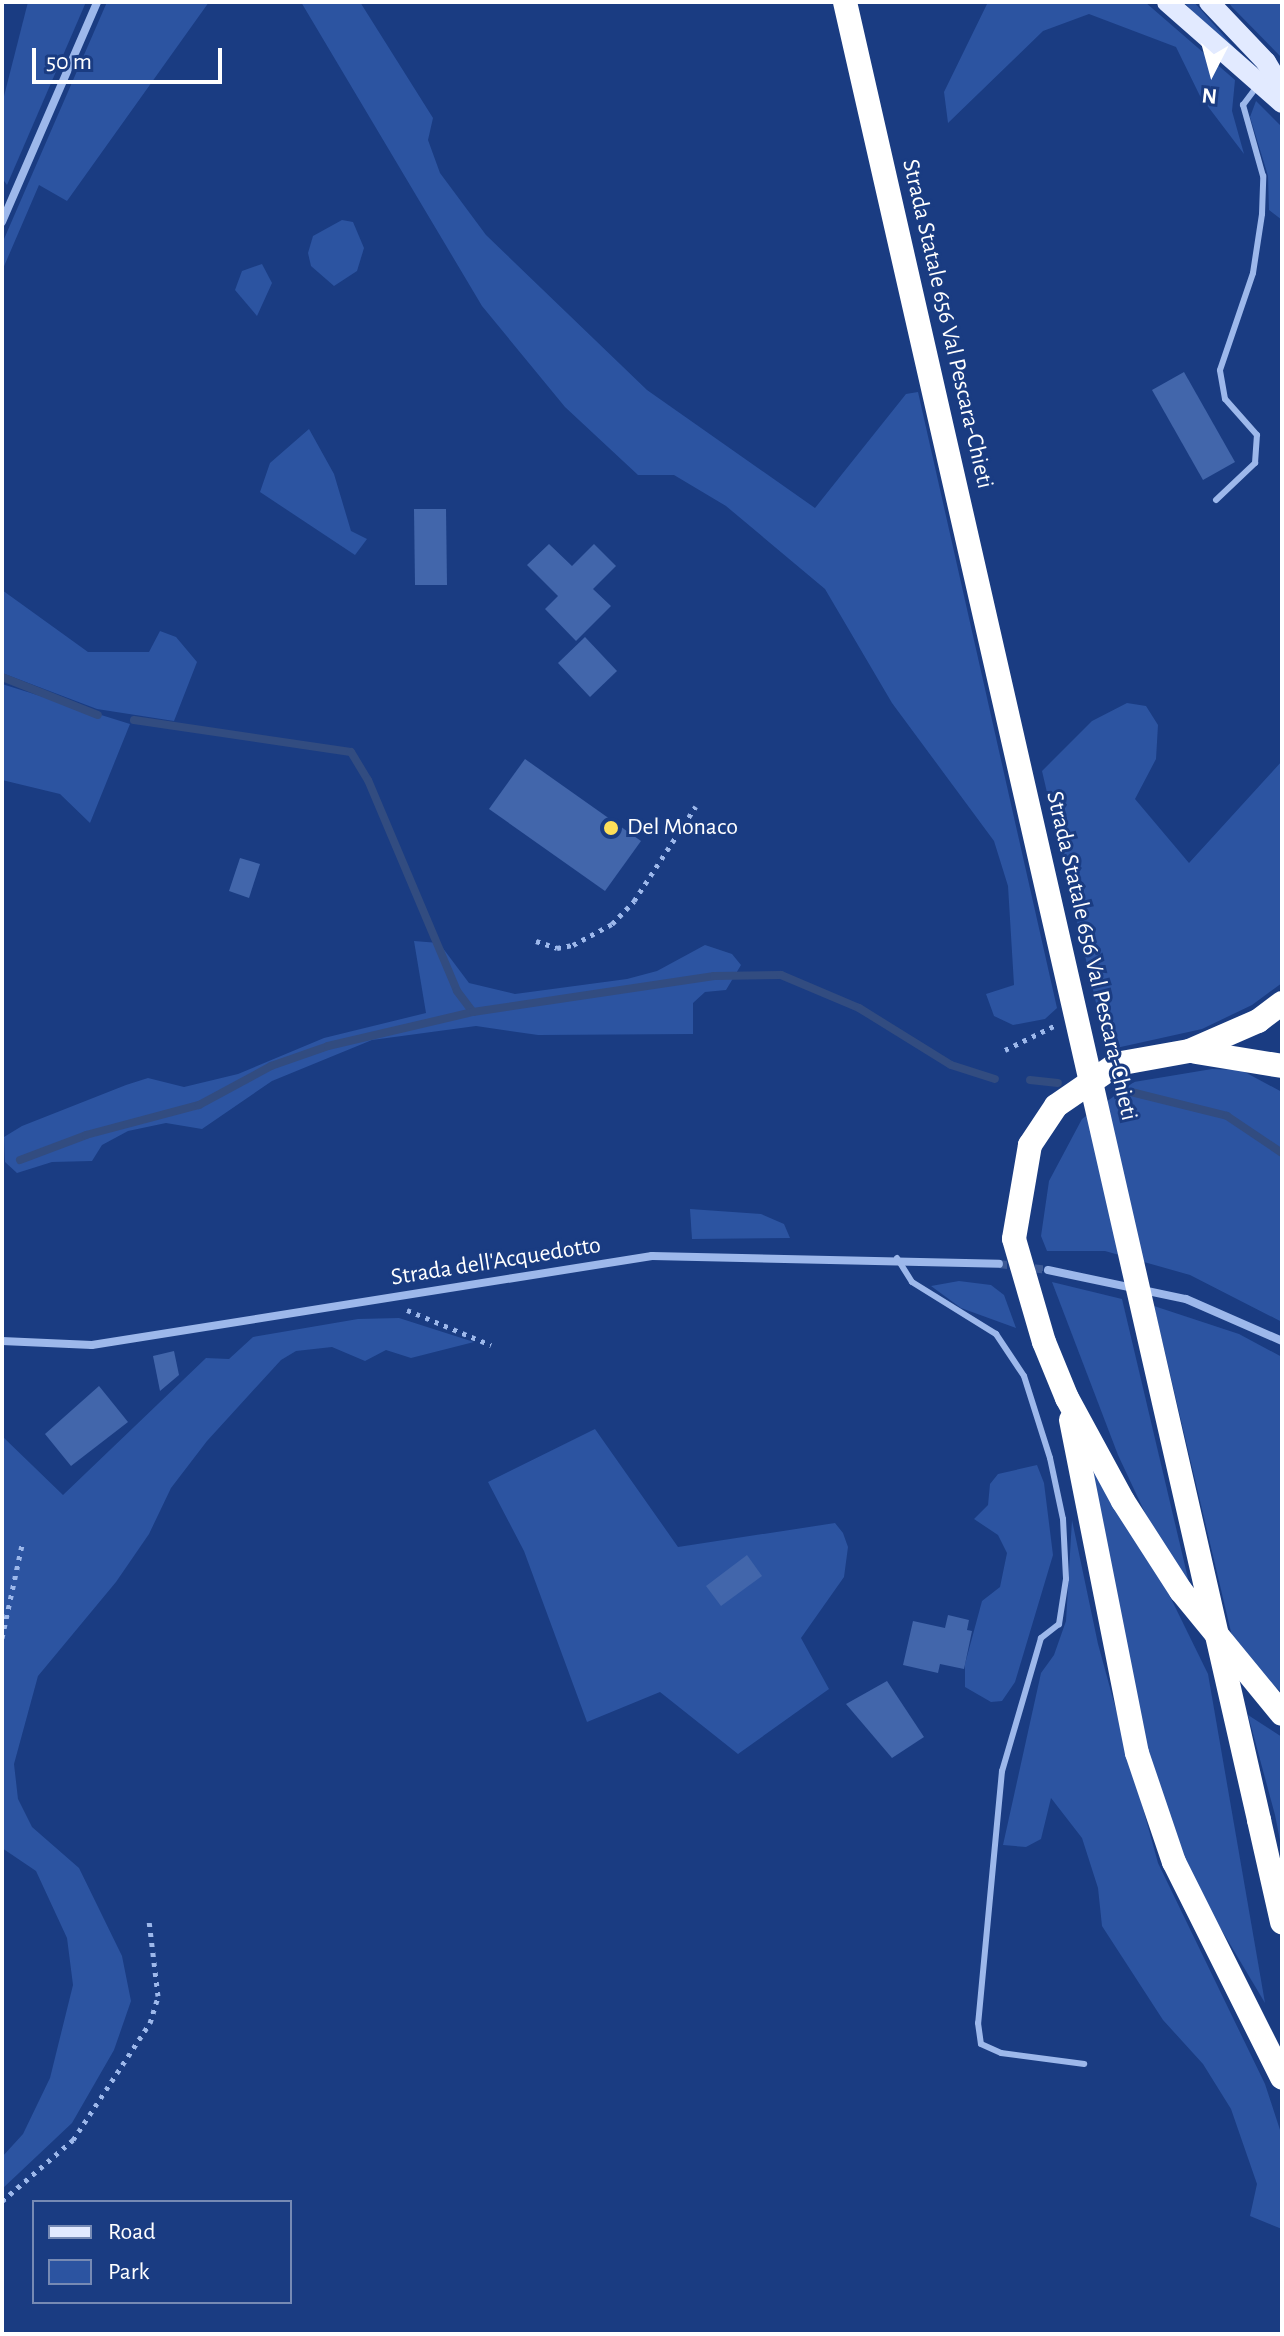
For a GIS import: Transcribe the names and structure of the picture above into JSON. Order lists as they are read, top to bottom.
{
  "streets": {
    "highway": ["Strada Statale 656 Val Pescara-Chieti"],
    "street": ["Strada dell'Acquedotto"]
  },
  "places": ["Del Monaco"],
  "legend": ["Road", "Park"],
  "scale_bar": "50 m",
  "north": "bottom"
}
